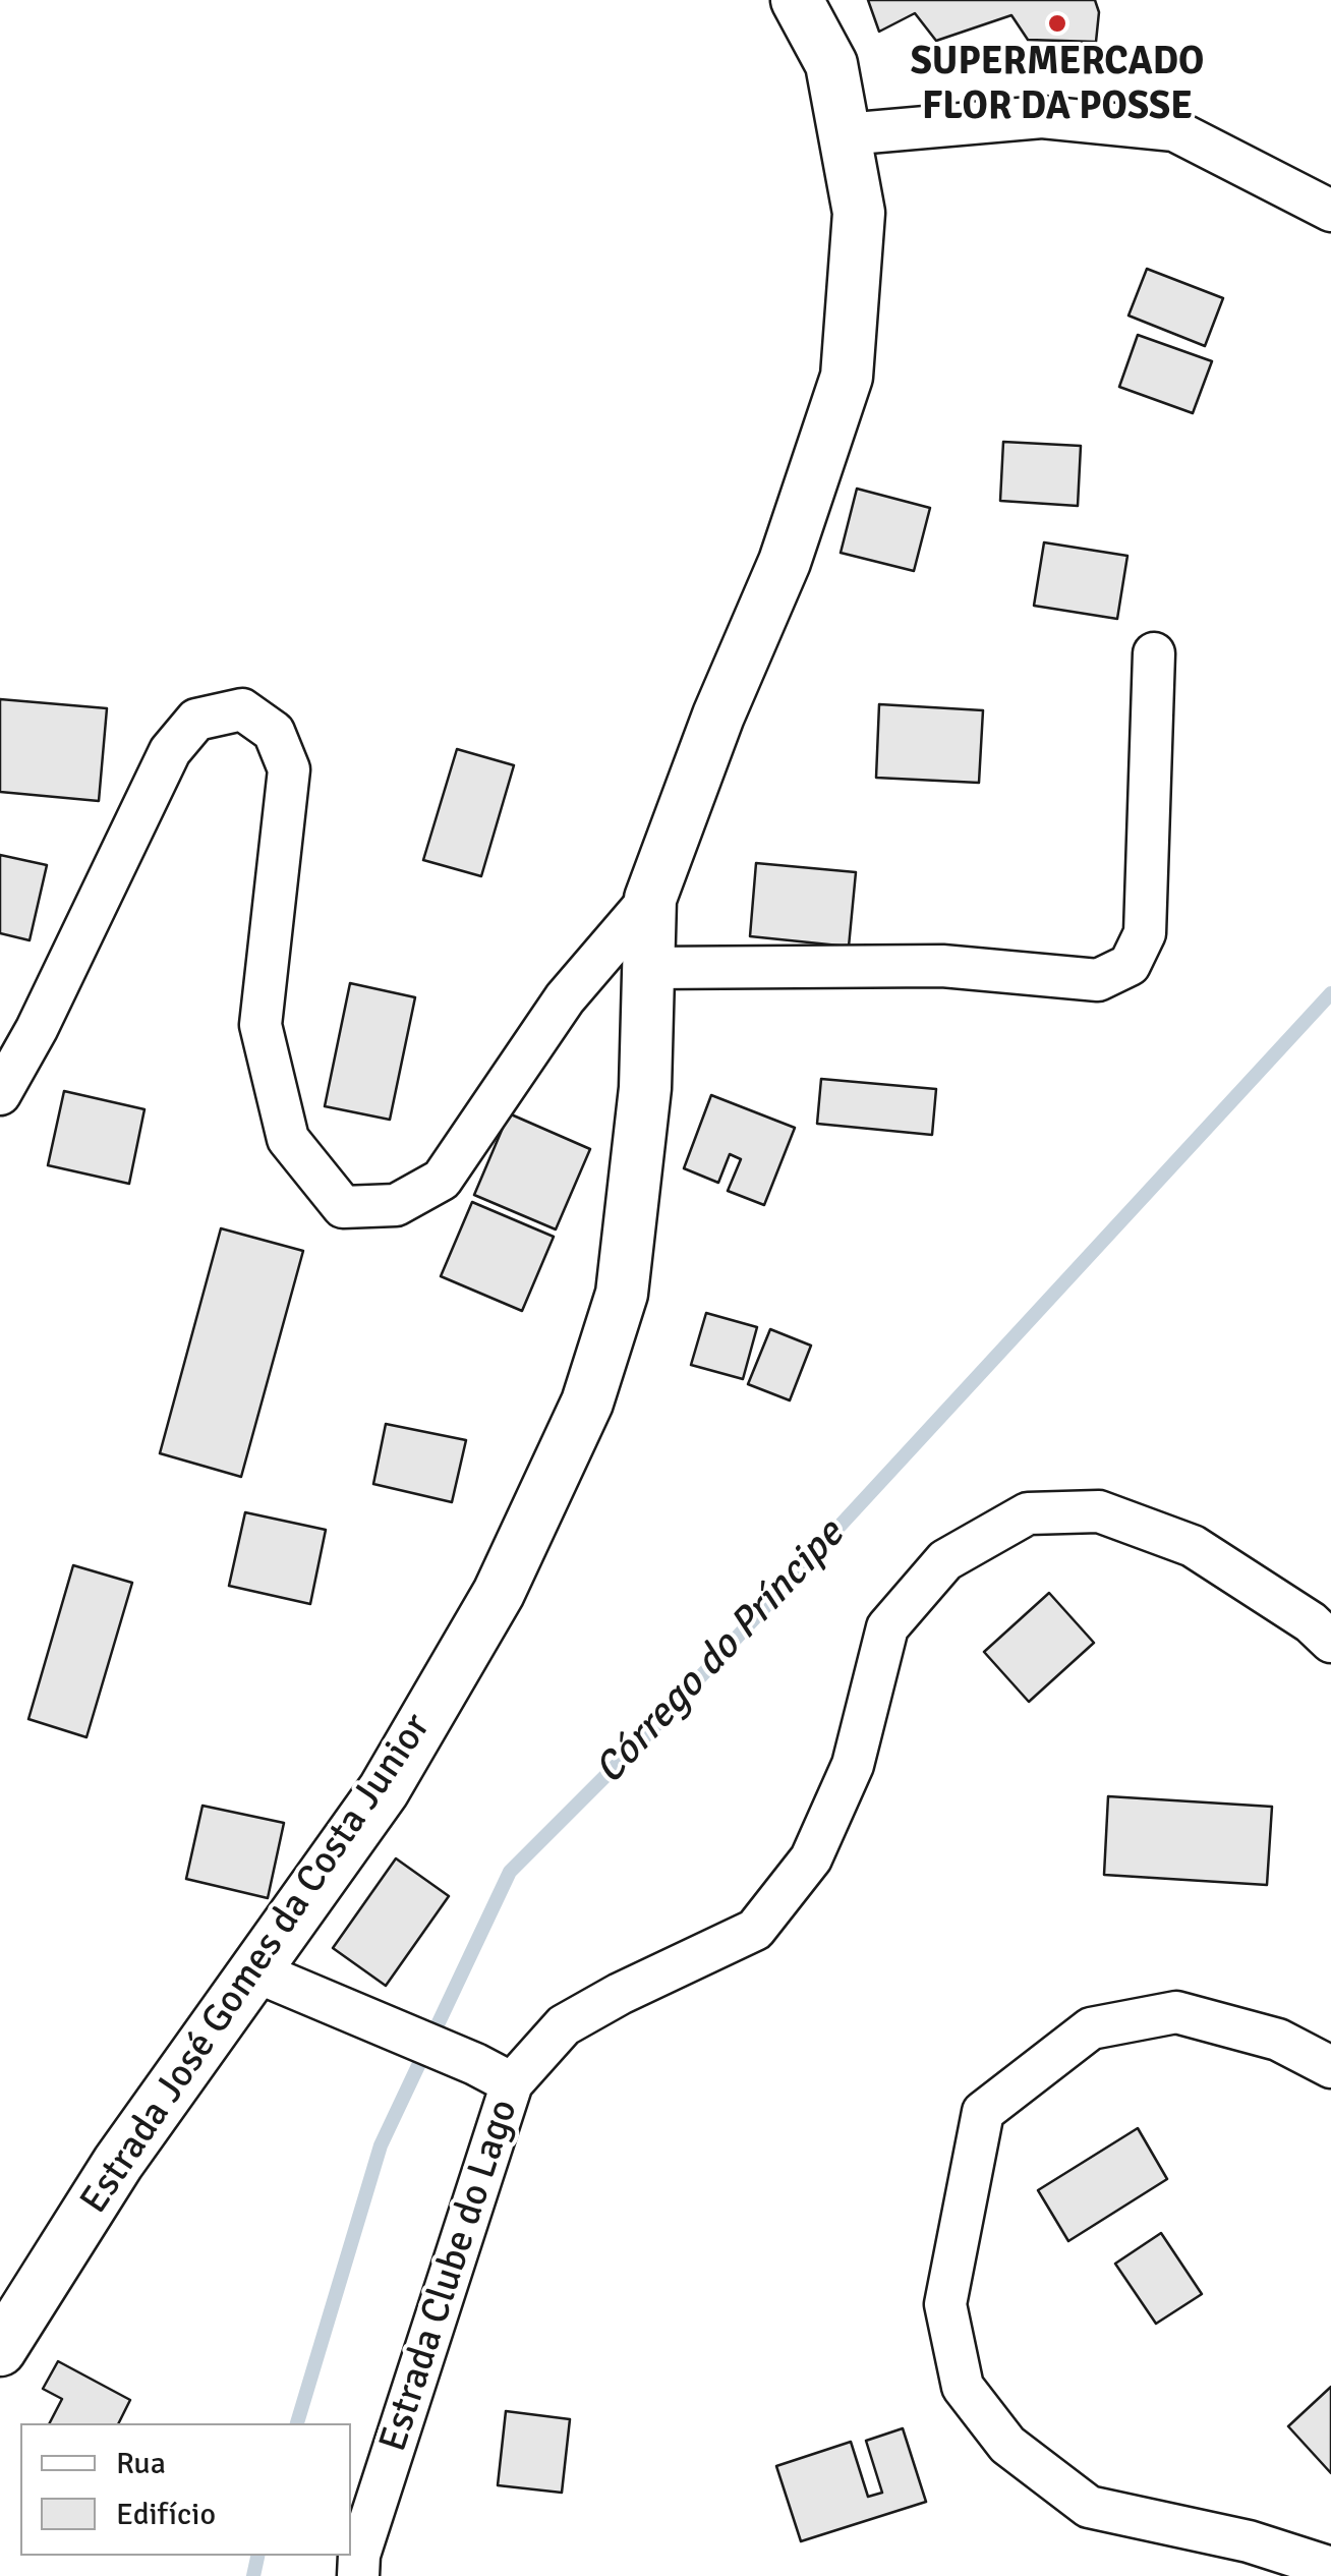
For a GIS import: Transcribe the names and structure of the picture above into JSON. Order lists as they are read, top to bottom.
{
  "streets": {
    "street": ["Estrada José Gomes da Costa Junior", "Estrada Clube do Lago"]
  },
  "water": ["Córrego do Príncipe"],
  "places": ["SUPERMERCADO FLOR DA POSSE"],
  "legend": ["Rua", "Edifício"]
}
